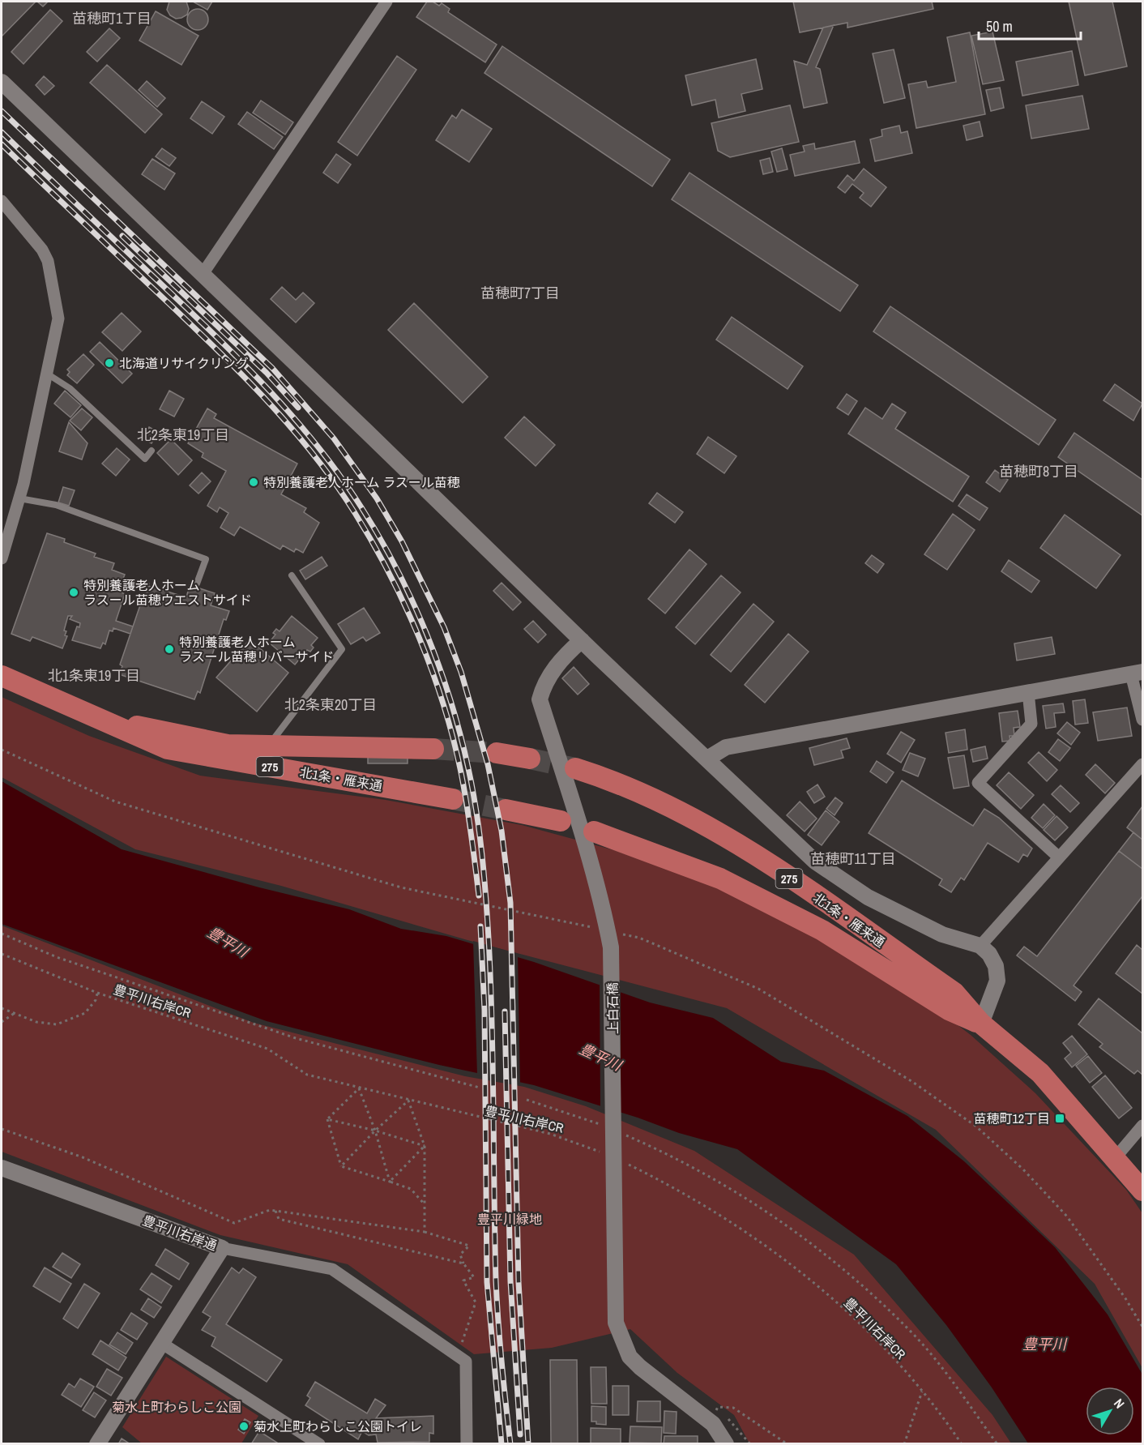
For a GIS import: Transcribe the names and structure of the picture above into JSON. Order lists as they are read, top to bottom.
{
  "streets": {
    "highway": ["275", "北1条・雁来通"],
    "street": ["上白石橋", "豊平川右岸通"],
    "path": ["豊平川右岸CR"]
  },
  "districts": [
    "苗穂町1丁目",
    "苗穂町7丁目",
    "北2条東19丁目",
    "苗穂町8丁目",
    "北1条東19丁目",
    "北2条東20丁目",
    "苗穂町11丁目"
  ],
  "water": ["豊平川"],
  "parks": ["豊平川緑地", "菊水上町わらしこ公園"],
  "places": {
    "other": [
      "北海道リサイクリング",
      "特別養護老人ホーム ラスール苗穂",
      "特別養護老人ホーム ラスール苗穂ウエストサイド",
      "特別養護老人ホーム ラスール苗穂リバーサイド",
      "菊水上町わらしこ公園トイレ"
    ],
    "transit": ["苗穂町12丁目"]
  },
  "scale_bar": "50 m",
  "north": "top right"
}
